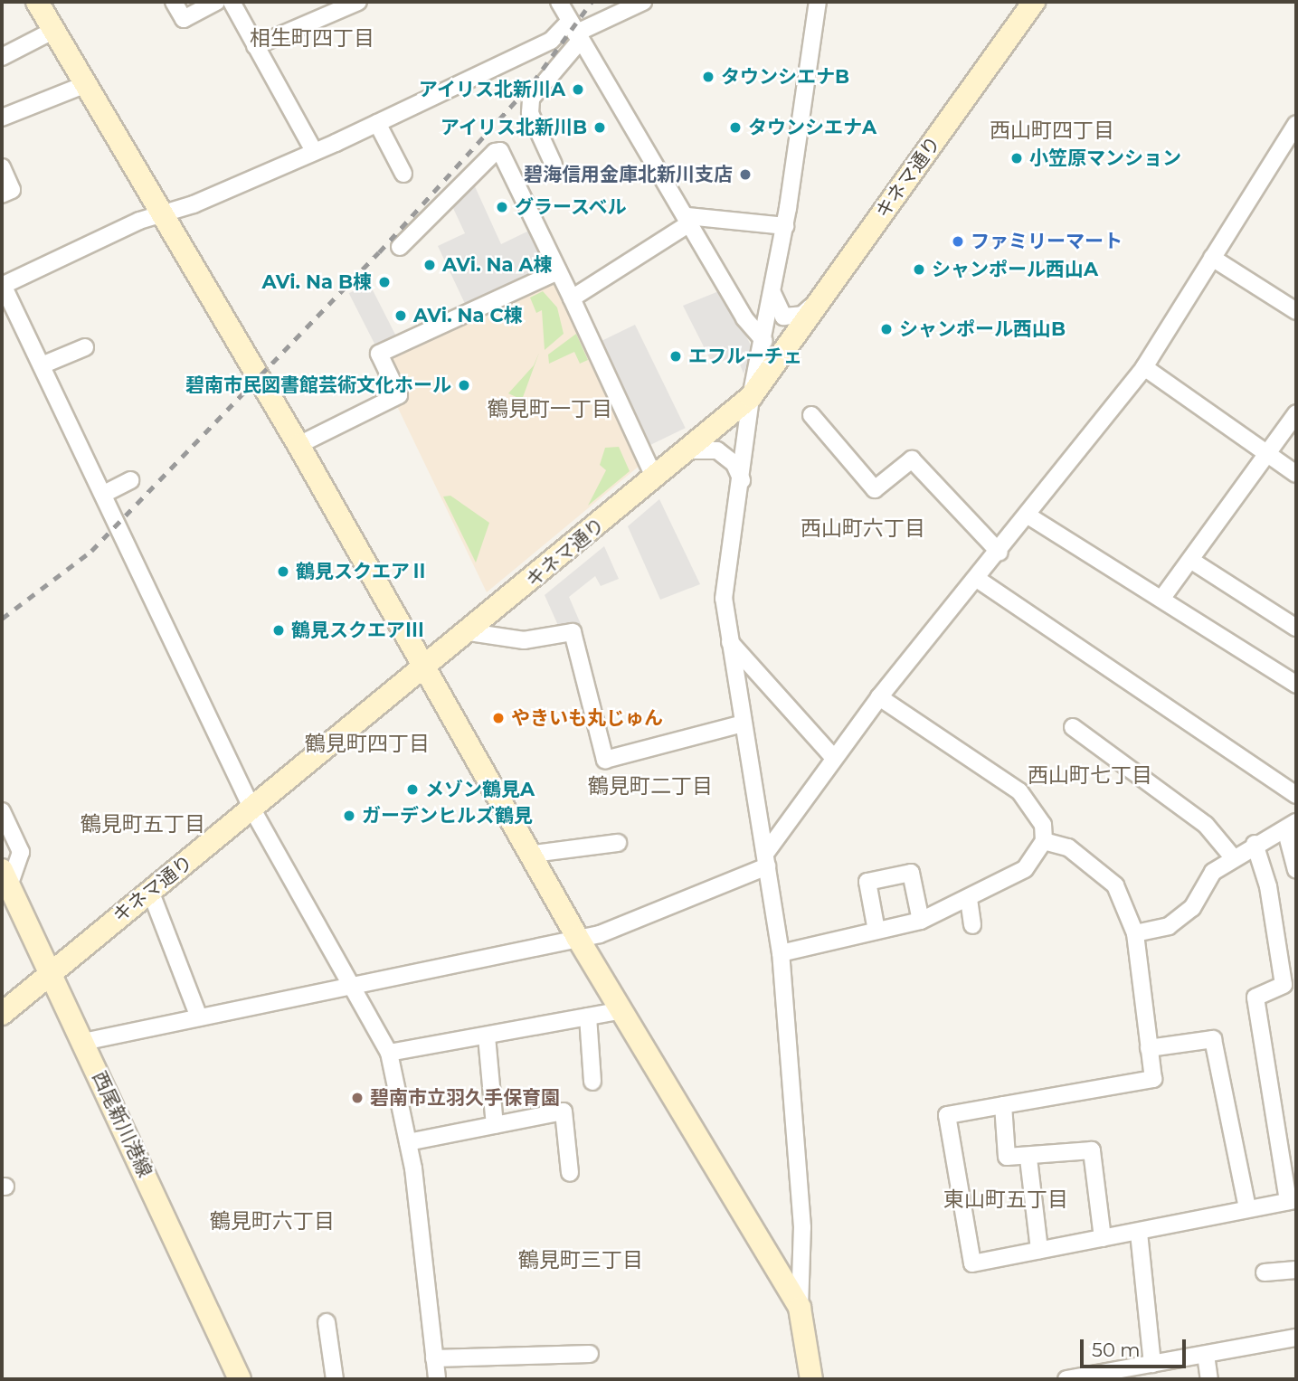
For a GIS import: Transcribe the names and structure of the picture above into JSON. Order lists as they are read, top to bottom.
{
  "streets": {
    "street": ["キネマ通り", "西尾新川港線"]
  },
  "crossings": [
    ["キネマ通り", "西尾新川港線"]
  ],
  "districts": [
    "相生町四丁目",
    "西山町四丁目",
    "鶴見町一丁目",
    "西山町六丁目",
    "鶴見町四丁目",
    "西山町七丁目",
    "鶴見町二丁目",
    "鶴見町五丁目",
    "東山町五丁目",
    "鶴見町六丁目",
    "鶴見町三丁目"
  ],
  "places": [
    "タウンシエナB",
    "アイリス北新川A",
    "アイリス北新川B",
    "タウンシエナA",
    "小笠原マンション",
    "碧海信用金庫北新川支店",
    "グラースベル",
    "ファミリーマート",
    "AVi. Na A棟",
    "シャンポール西山A",
    "AVi. Na B棟",
    "AVi. Na C棟",
    "シャンポール西山B",
    "エフルーチェ",
    "碧南市民図書館芸術文化ホール",
    "鶴見スクエアⅡ",
    "鶴見スクエアⅢ",
    "やきいも丸じゅん",
    "メゾン鶴見A",
    "ガーデンヒルズ鶴見",
    "碧南市立羽久手保育園"
  ],
  "scale_bar": "50 m"
}
